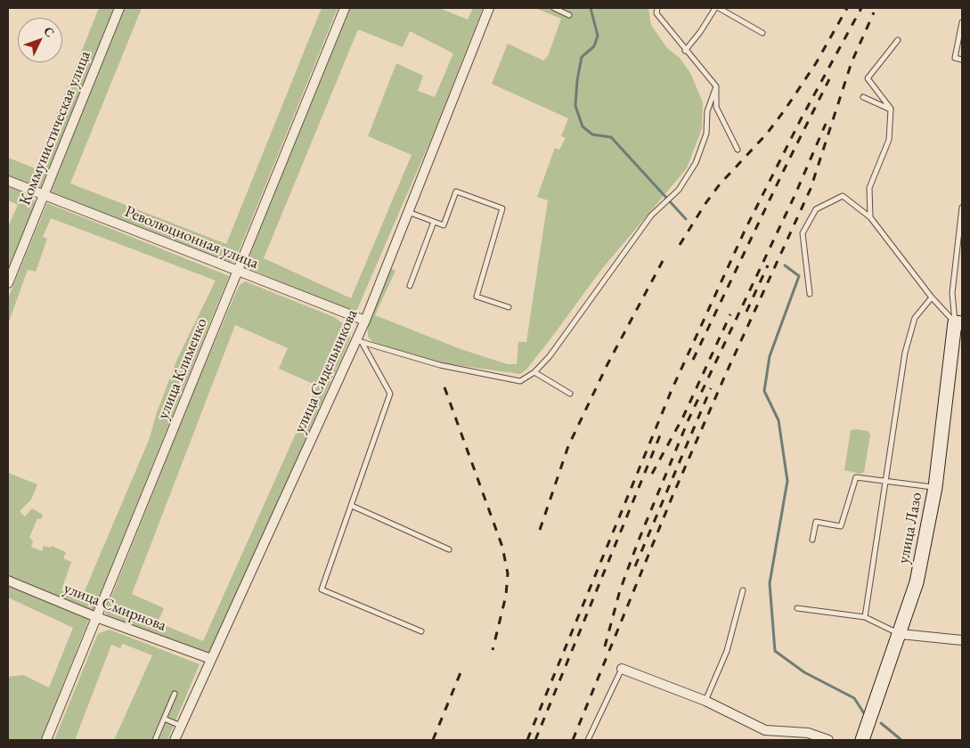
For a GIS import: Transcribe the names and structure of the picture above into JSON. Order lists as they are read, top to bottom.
{
  "streets": {
    "street": [
      "Коммунистическая улица",
      "Революционная улица",
      "улица Клименко",
      "улица Сидельникова",
      "улица Лазо",
      "улица Смирнова"
    ]
  },
  "crossings": [
    ["Коммунистическая улица", "Революционная улица"],
    ["Революционная улица", "улица Клименко"],
    ["Революционная улица", "улица Сидельникова"],
    ["улица Клименко", "улица Смирнова"],
    ["улица Сидельникова", "улица Смирнова"]
  ],
  "north": "top right"
}
